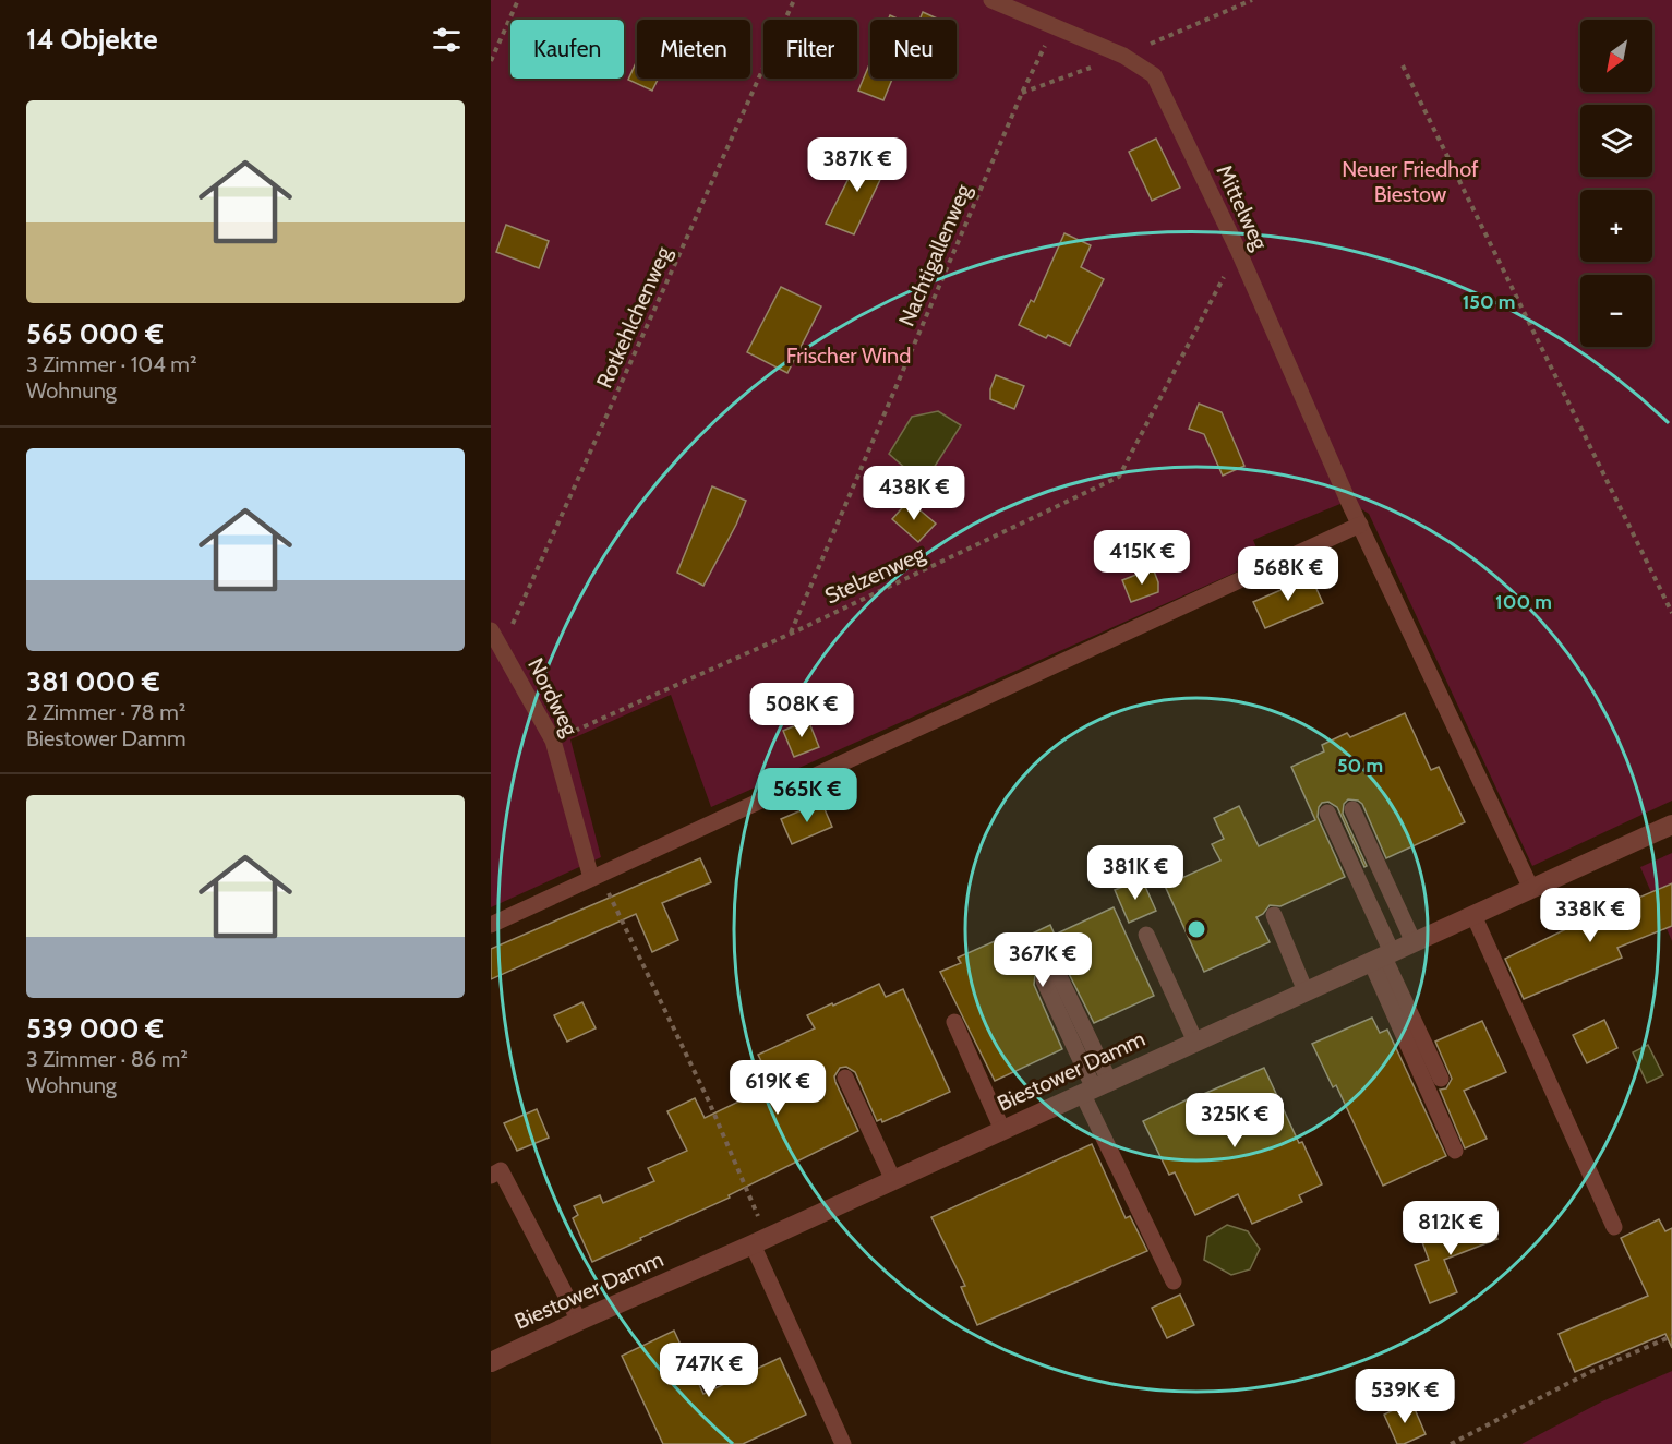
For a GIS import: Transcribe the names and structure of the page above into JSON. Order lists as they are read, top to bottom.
{
  "streets": {
    "street": ["Biestower Damm"],
    "lane": ["Mittelweg", "Nordweg"],
    "path": ["Nachtigallenweg", "Rotkehlchenweg", "Stelzenweg"]
  },
  "crossings": [
    ["Mittelweg", "Nachtigallenweg"],
    ["Mittelweg", "Stelzenweg"],
    ["Mittelweg", "Biestower Damm"],
    ["Nachtigallenweg", "Stelzenweg"],
    ["Rotkehlchenweg", "Nordweg"],
    ["Stelzenweg", "Nordweg"]
  ],
  "parks": ["Neuer Friedhof Biestow", "Frischer Wind"],
  "north": "bottom left",
  "page": {
    "heading": "14 Objekte",
    "map_buttons": ["+", "−"],
    "chip": [
      "Kaufen",
      "Mieten",
      "Filter",
      "Neu"
    ],
    "list": [
      {
        "name": "565 000 €",
        "note": "3 Zimmer · 104 m² · Wohnung"
      },
      {
        "name": "381 000 €",
        "note": "2 Zimmer · 78 m² · Biestower Damm"
      },
      {
        "name": "539 000 €",
        "note": "3 Zimmer · 86 m² · Wohnung"
      }
    ],
    "price": [
      "387K €",
      "438K €",
      "415K €",
      "568K €",
      "508K €",
      "565K €",
      "381K €",
      "338K €",
      "367K €",
      "619K €",
      "325K €",
      "812K €",
      "747K €",
      "539K €"
    ]
  },
  "rings": ["150 m", "100 m", "50 m"]
}
